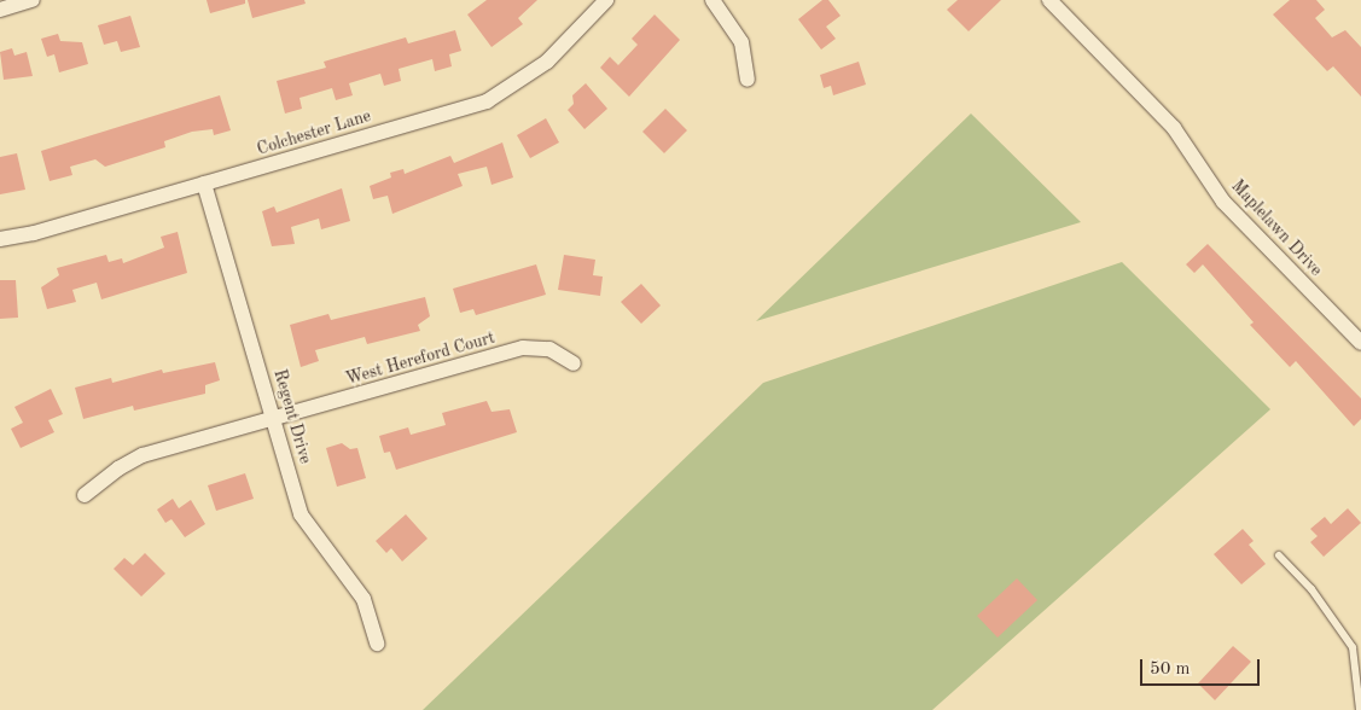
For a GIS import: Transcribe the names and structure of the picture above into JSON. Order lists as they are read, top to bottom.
{
  "streets": {
    "street": [
      "Colchester Lane",
      "Maplelawn Drive",
      "West Hereford Court",
      "Regent Drive"
    ]
  },
  "crossings": [
    ["Colchester Lane", "Regent Drive"],
    ["West Hereford Court", "Regent Drive"]
  ],
  "scale_bar": "50 m"
}
